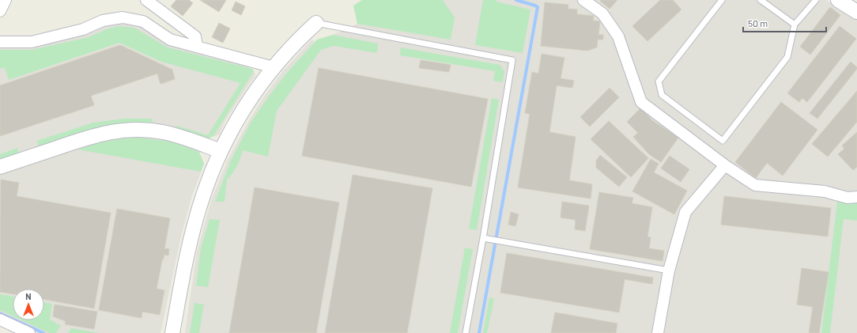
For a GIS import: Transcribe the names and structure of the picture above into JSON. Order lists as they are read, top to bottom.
{
  "scale_bar": "50 m",
  "north": "top"
}
